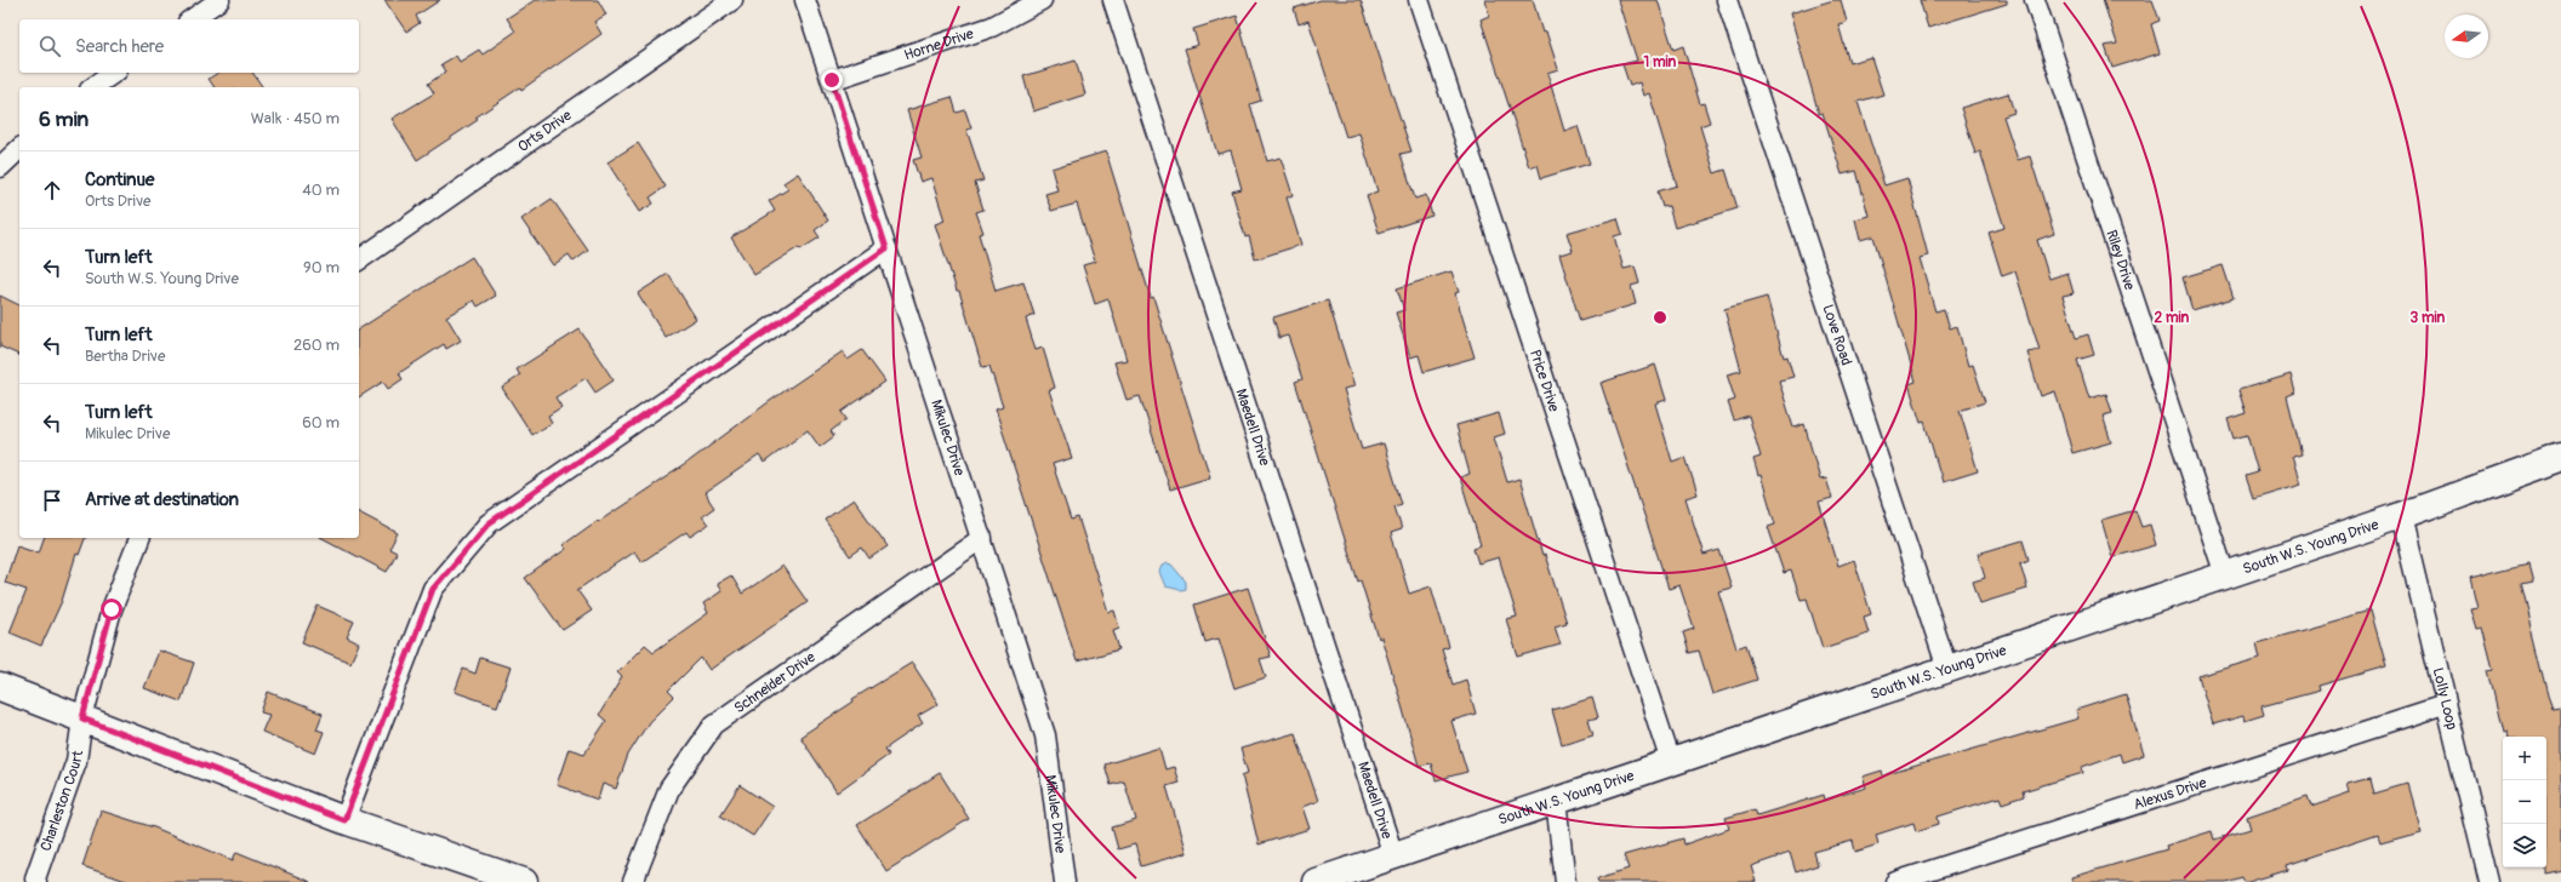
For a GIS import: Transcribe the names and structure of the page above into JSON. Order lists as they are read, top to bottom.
{
  "streets": {
    "main road": ["South W.S. Young Drive"],
    "street": [
      "Horne Drive",
      "Orts Drive",
      "Riley Drive",
      "Love Road",
      "Price Drive",
      "Maedell Drive",
      "Mikulec Drive",
      "Schneider Drive",
      "Lolly Loop",
      "Alexus Drive",
      "Charleston Court"
    ]
  },
  "crossings": [
    ["Horne Drive", "Mikulec Drive"],
    ["Riley Drive", "South W.S. Young Drive"],
    ["Love Road", "South W.S. Young Drive"],
    ["Price Drive", "South W.S. Young Drive"],
    ["Maedell Drive", "South W.S. Young Drive"],
    ["Mikulec Drive", "Schneider Drive"],
    ["South W.S. Young Drive", "Lolly Loop"],
    ["Lolly Loop", "Alexus Drive"]
  ],
  "north": "left",
  "page": {
    "search": "Search here",
    "heading": ["6 min", "Walk · 450 m"],
    "list": [
      ["Continue", "Orts Drive", "40 m"],
      ["Turn left", "South W.S. Young Drive", "90 m"],
      ["Turn left", "Bertha Drive", "260 m"],
      ["Turn left", "Mikulec Drive", "60 m"],
      "Arrive at destination"
    ],
    "map_buttons": ["+", "−"]
  },
  "rings": ["1 min", "2 min", "3 min"]
}
